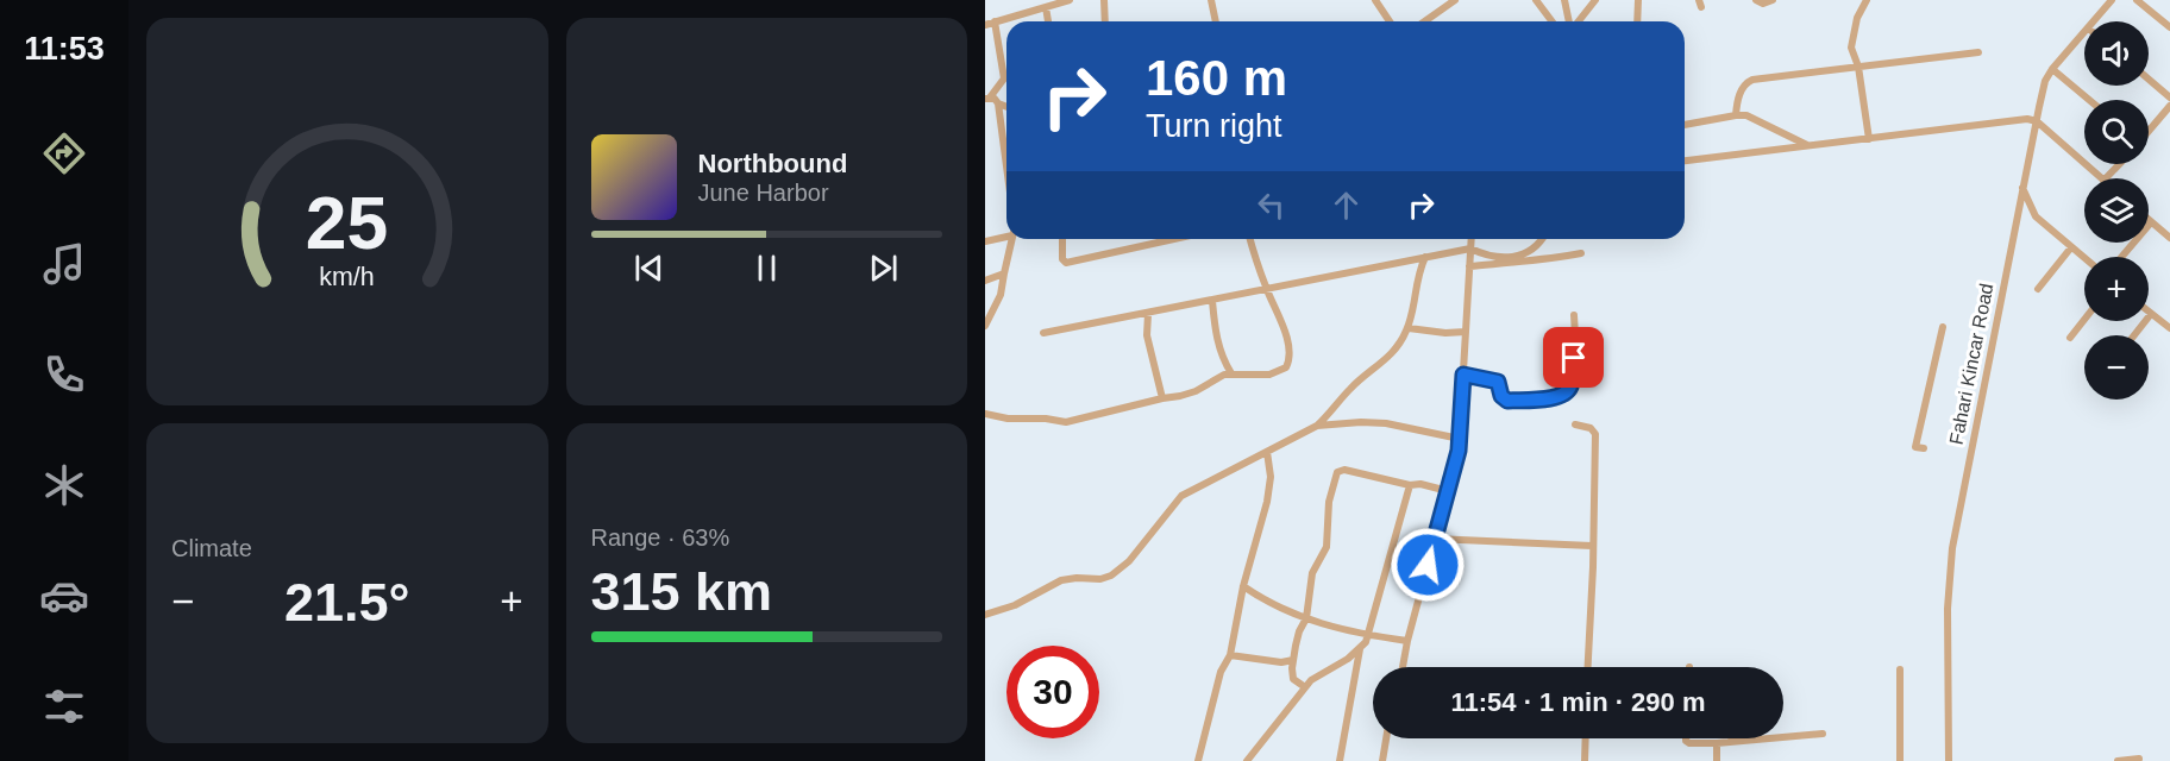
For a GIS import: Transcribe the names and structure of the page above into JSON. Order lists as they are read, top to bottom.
{
  "streets": {
    "street": ["Fahari Kincar Road"]
  },
  "page": {
    "tabs": "11:53",
    "map_buttons": ["+", "−"],
    "turn": ["160 m", "Turn right"],
    "song": ["Northbound", "June Harbor"],
    "tile": [
      "Climate",
      ["Range · 63%", "315 km"]
    ],
    "heat": ["−", "21.5°", "+"],
    "limit": "30",
    "trip": "11:54 · 1 min · 290 m",
    "gauge": ["25", "km/h"]
  }
}
